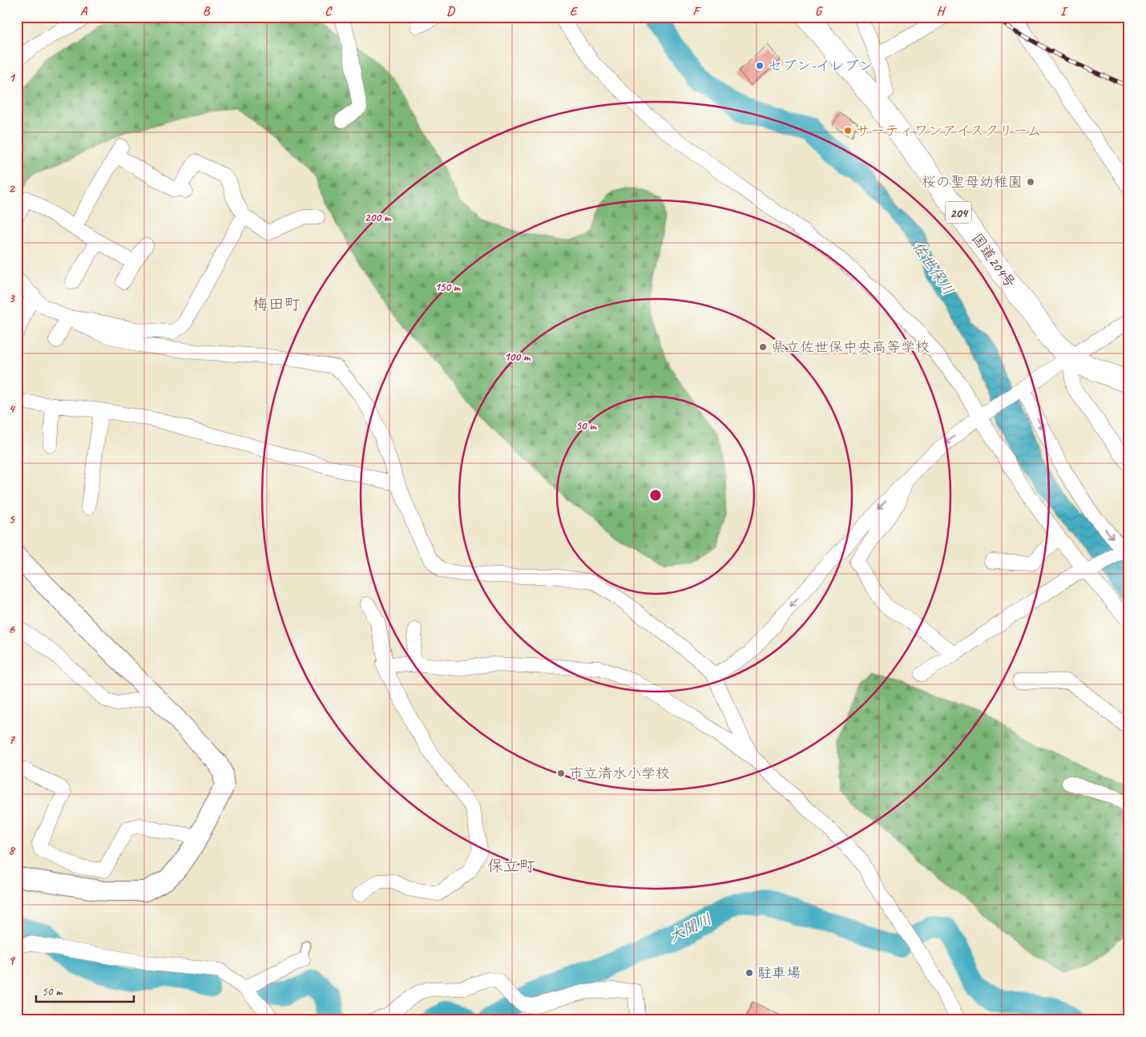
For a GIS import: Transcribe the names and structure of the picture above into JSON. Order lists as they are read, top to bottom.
{
  "streets": {
    "highway": ["204", "国道204号"]
  },
  "districts": ["梅田町", "保立町"],
  "water": ["佐世保川", "大聞川"],
  "places": [
    "セブン-イレブン",
    "サーティワンアイスクリーム",
    "桜の聖母幼稚園",
    "県立佐世保中央高等学校",
    "市立清水小学校",
    "駐車場"
  ],
  "scale_bar": "50 m",
  "grid": {
    "columns": [
      "A",
      "B",
      "C",
      "D",
      "E",
      "F",
      "G",
      "H",
      "I"
    ],
    "rows": [
      "1",
      "2",
      "3",
      "4",
      "5",
      "6",
      "7",
      "8",
      "9"
    ]
  },
  "rings": [
    "200 m",
    "150 m",
    "100 m",
    "50 m"
  ]
}
